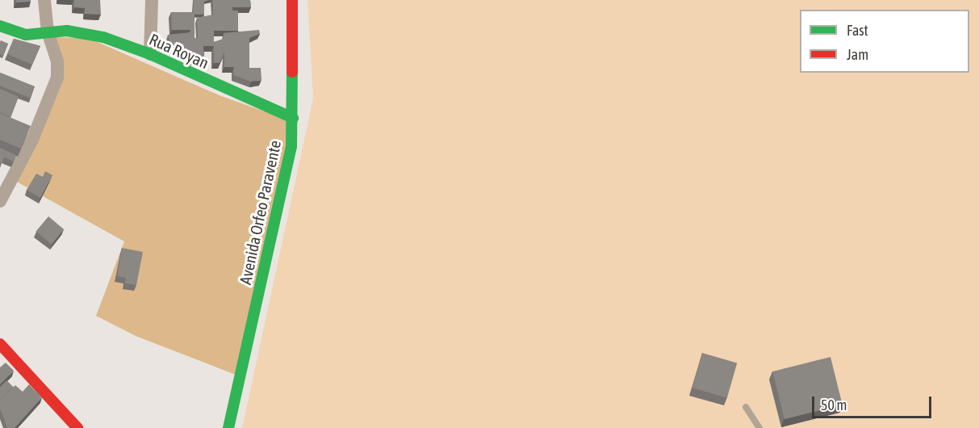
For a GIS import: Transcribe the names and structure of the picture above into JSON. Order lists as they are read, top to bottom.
{
  "streets": {
    "main road": ["Rua Royan", "Avenida Orfeo Paravente"]
  },
  "crossings": [
    ["Rua Royan", "Avenida Orfeo Paravente"]
  ],
  "legend": ["Fast", "Jam"],
  "scale_bar": "50 m"
}
